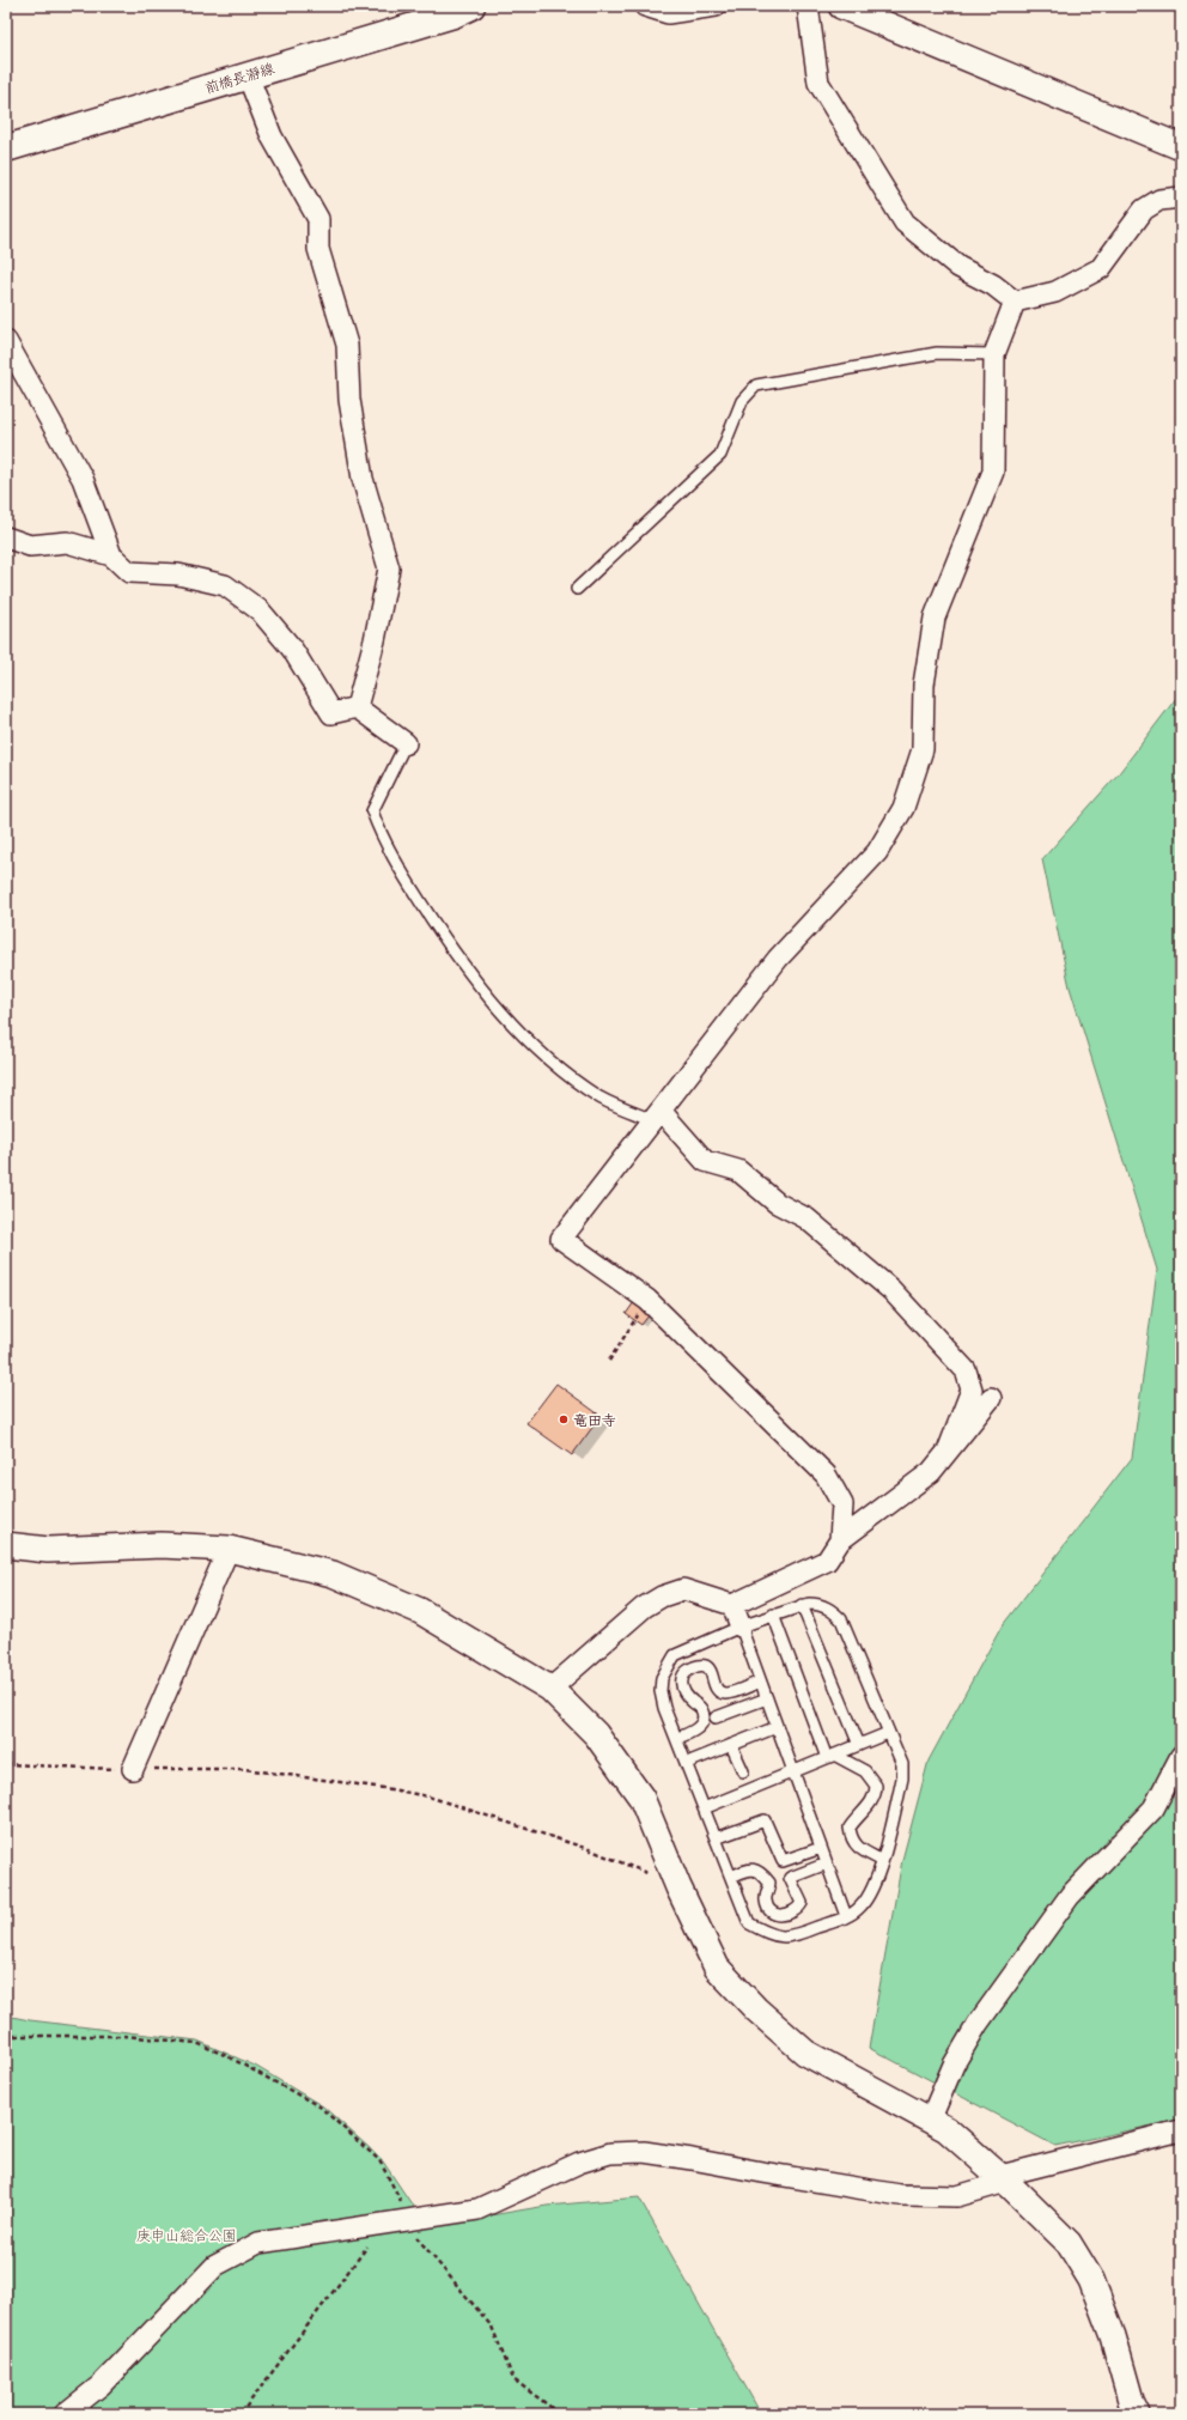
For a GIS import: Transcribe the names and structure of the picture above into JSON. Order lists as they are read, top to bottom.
{
  "streets": {
    "main road": ["前橋長瀞線"]
  },
  "parks": ["庚申山総合公園"],
  "places": ["竜田寺"]
}
